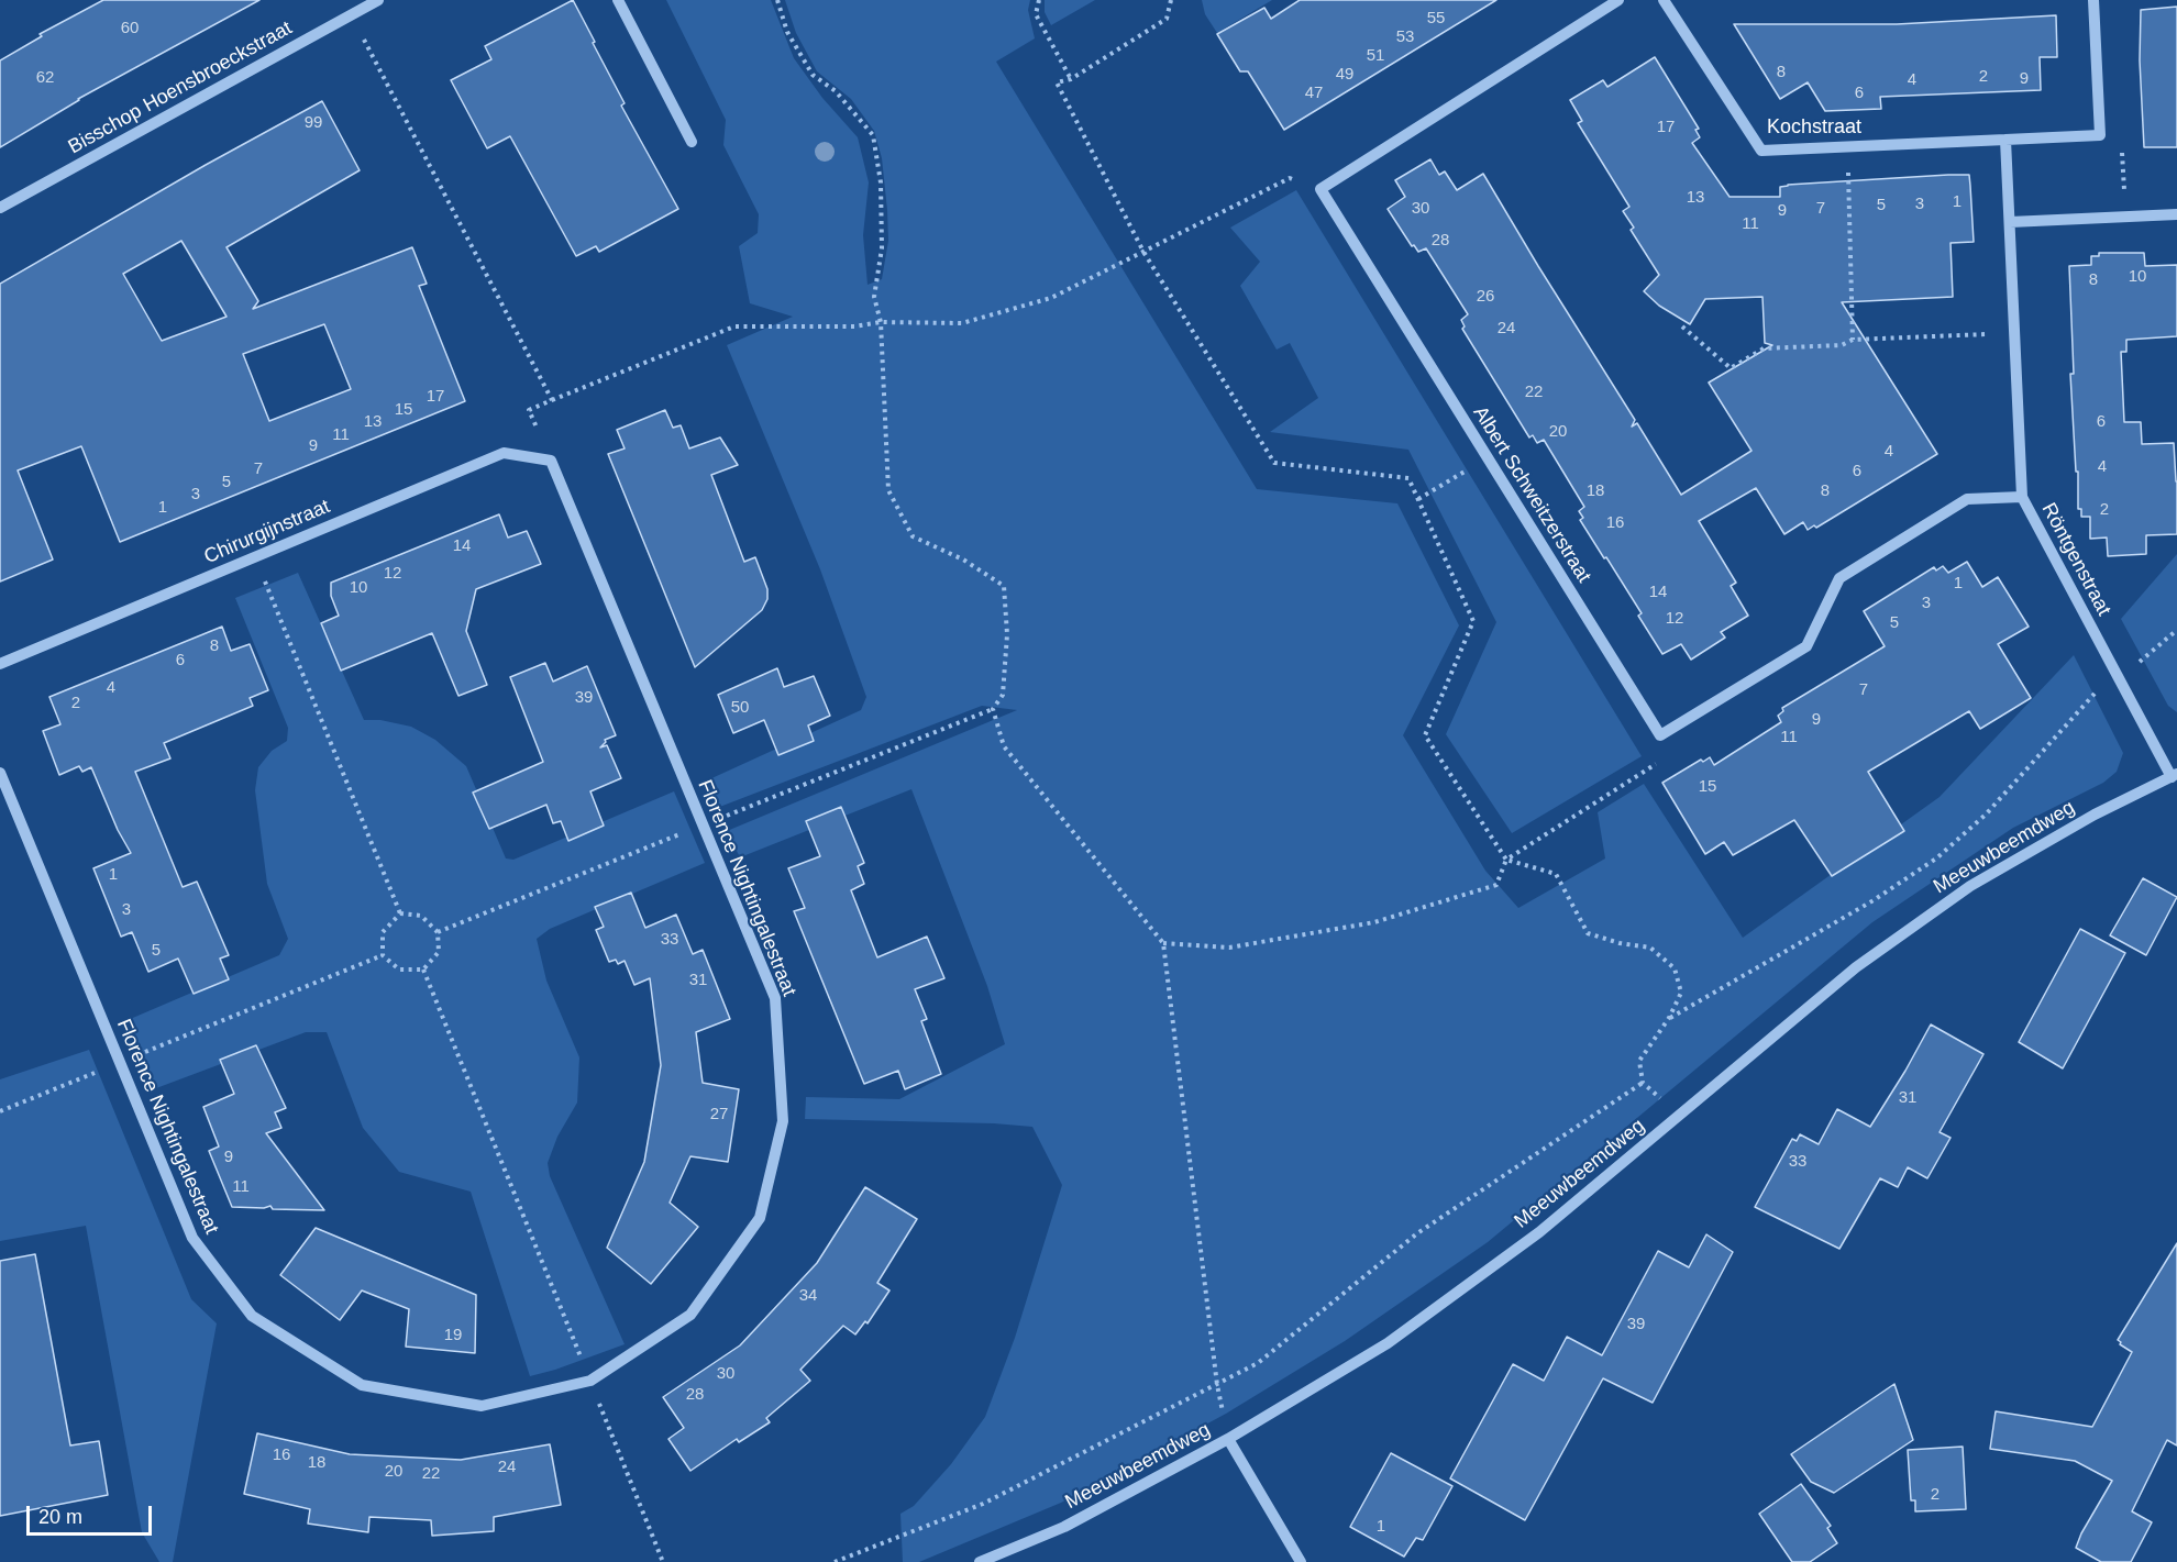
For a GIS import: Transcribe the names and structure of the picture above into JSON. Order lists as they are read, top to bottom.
{
  "streets": {
    "street": [
      "Bisschop Hoensbroeckstraat",
      "Kochstraat",
      "Albert Schweitzerstraat",
      "Chirurgijnstraat",
      "Röntgenstraat",
      "Meeuwbeemdweg",
      "Florence Nightingalestraat"
    ]
  },
  "crossings": [
    ["Kochstraat", "Röntgenstraat"],
    ["Chirurgijnstraat", "Florence Nightingalestraat"],
    ["Röntgenstraat", "Meeuwbeemdweg"]
  ],
  "house_numbers": [
    "55",
    "60",
    "53",
    "51",
    "8",
    "49",
    "2",
    "62",
    "9",
    "4",
    "47",
    "6",
    "99",
    "17",
    "13",
    "1",
    "3",
    "5",
    "30",
    "7",
    "9",
    "11",
    "28",
    "10",
    "8",
    "26",
    "24",
    "22",
    "17",
    "15",
    "13",
    "6",
    "20",
    "11",
    "9",
    "4",
    "4",
    "7",
    "6",
    "5",
    "18",
    "8",
    "3",
    "1",
    "2",
    "16",
    "14",
    "12",
    "1",
    "10",
    "14",
    "3",
    "12",
    "5",
    "8",
    "6",
    "4",
    "7",
    "39",
    "2",
    "50",
    "9",
    "11",
    "15",
    "1",
    "3",
    "33",
    "5",
    "31",
    "31",
    "27",
    "9",
    "33",
    "11",
    "34",
    "39",
    "19",
    "30",
    "28",
    "16",
    "18",
    "24",
    "20",
    "22",
    "2",
    "1"
  ],
  "scale_bar": "20 m"
}
